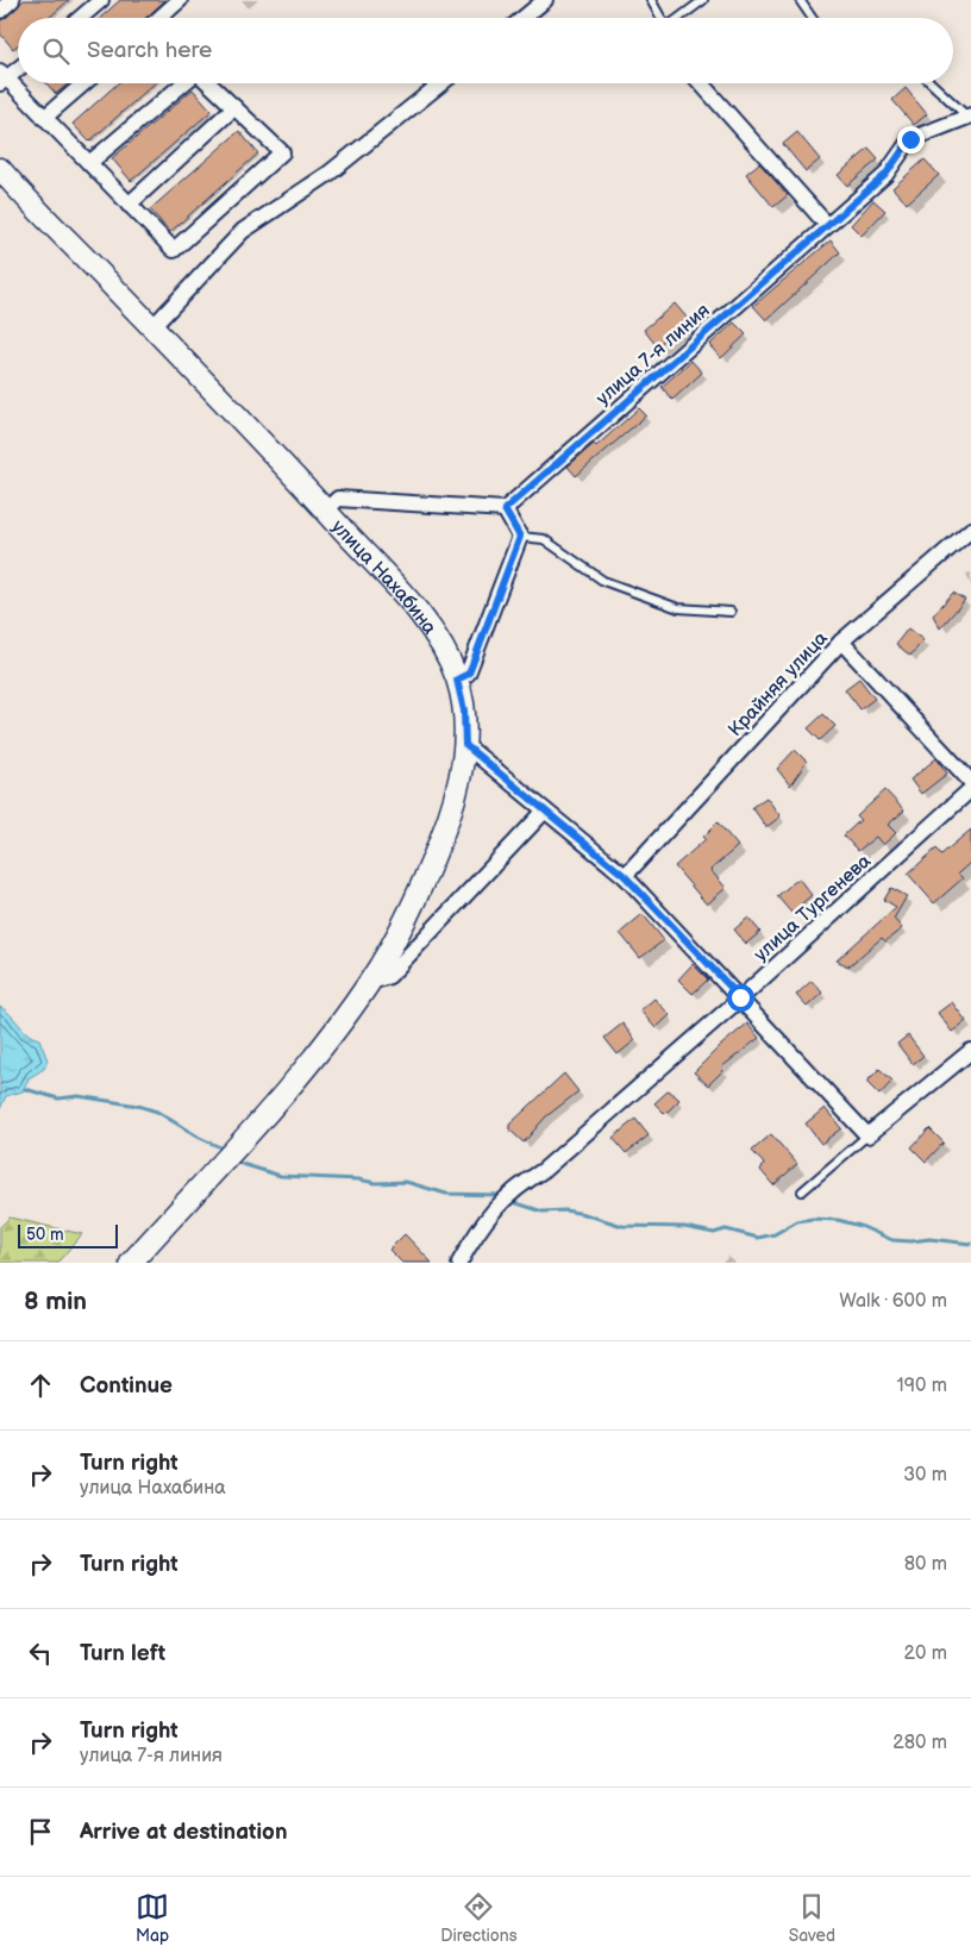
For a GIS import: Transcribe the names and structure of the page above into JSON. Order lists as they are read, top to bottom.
{
  "streets": {
    "main road": ["улица Нахабина"],
    "street": ["улица 7-я линия", "Крайняя улица", "улица Тургенева"]
  },
  "scale_bar": "50 m",
  "page": {
    "search": "Search here",
    "scale": "50 m",
    "heading": ["8 min", "Walk · 600 m"],
    "list": [
      ["Continue", "190 m"],
      ["Turn right", "улица Нахабина", "30 m"],
      ["Turn right", "80 m"],
      ["Turn left", "20 m"],
      ["Turn right", "улица 7-я линия", "280 m"],
      "Arrive at destination"
    ],
    "nav": ["Map", "Directions", "Saved"]
  }
}
